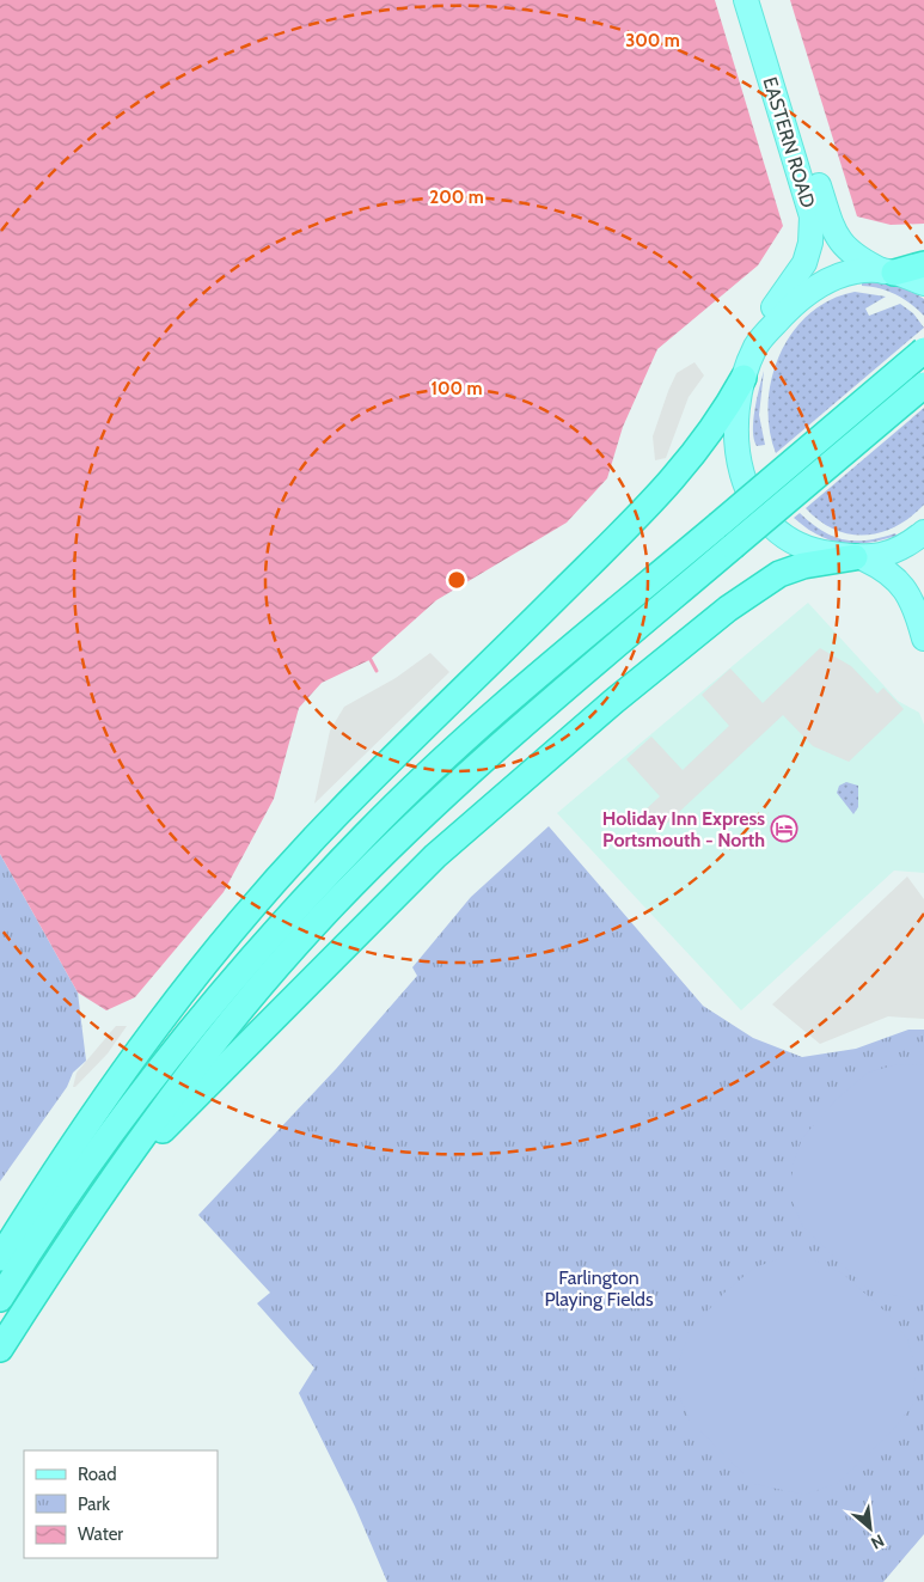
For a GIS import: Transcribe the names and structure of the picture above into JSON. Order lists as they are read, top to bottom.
{
  "streets": {
    "main road": ["EASTERN ROAD"]
  },
  "parks": ["Farlington Playing Fields"],
  "places": {
    "hotel": ["Holiday Inn Express Portsmouth - North"]
  },
  "legend": ["Road", "Park", "Water"],
  "north": "bottom right",
  "rings": ["300 m", "200 m", "100 m"]
}
